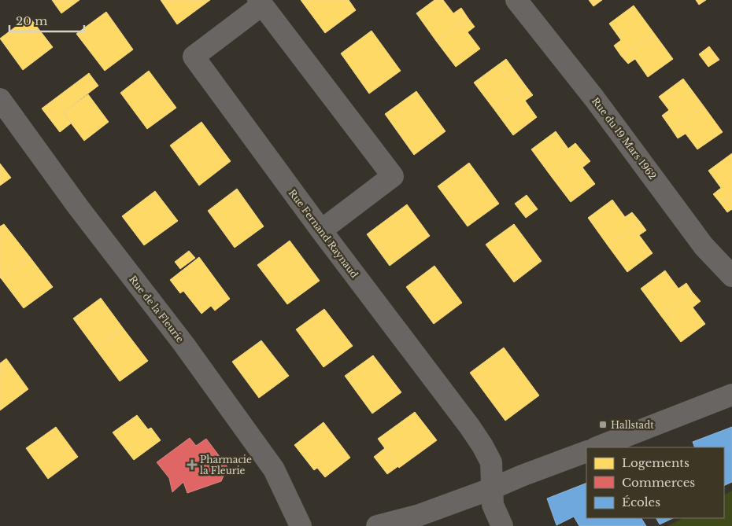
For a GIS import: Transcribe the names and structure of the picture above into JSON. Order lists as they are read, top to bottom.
{
  "streets": {
    "street": ["Rue du 19 Mars 1962", "Rue Fernand Raynaud", "Rue de la Fleurie"]
  },
  "places": {
    "transit": ["Hallstadt"],
    "health": ["Pharmacie la Fleurie"]
  },
  "legend": ["Logements", "Commerces", "Écoles"],
  "scale_bar": "20 m"
}
